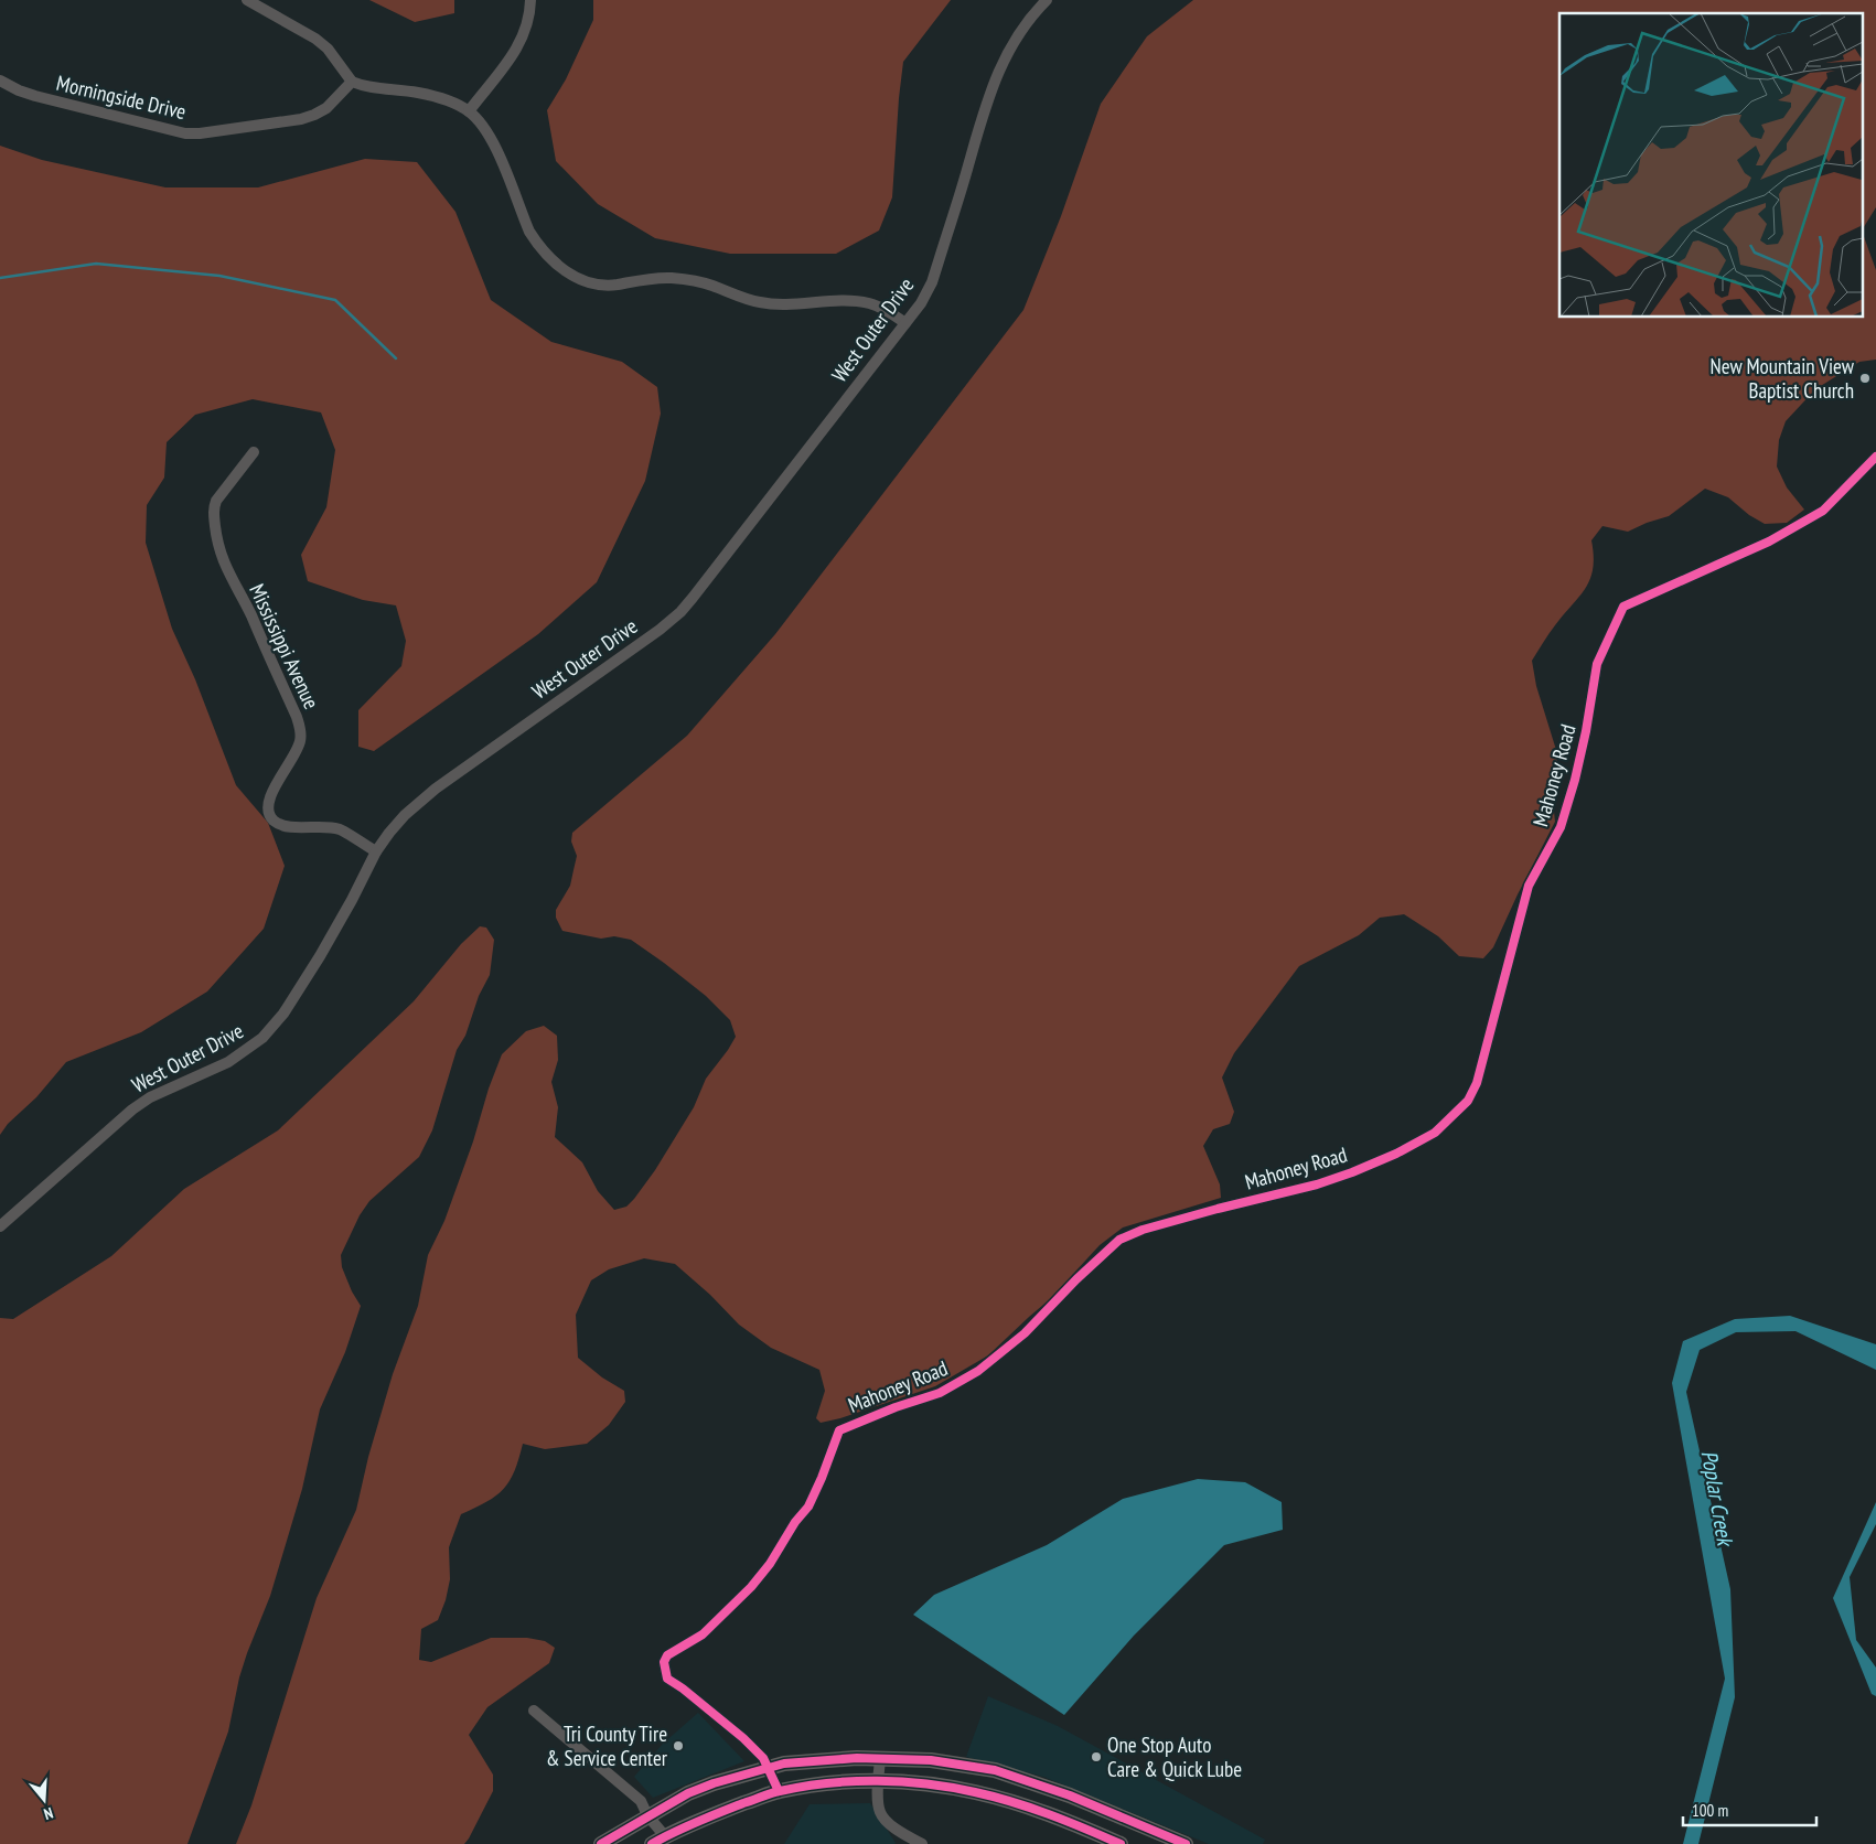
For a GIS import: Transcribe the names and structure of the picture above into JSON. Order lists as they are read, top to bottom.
{
  "streets": {
    "street": [
      "Morningside Drive",
      "West Outer Drive",
      "Mississippi Avenue",
      "Mahoney Road"
    ]
  },
  "crossings": [
    ["West Outer Drive", "Mississippi Avenue"]
  ],
  "water": ["Poplar Creek"],
  "places": ["New Mountain View Baptist Church", "Tri County Tire & Service Center", "One Stop Auto Care & Quick Lube"],
  "scale_bar": "100 m",
  "north": "bottom"
}
